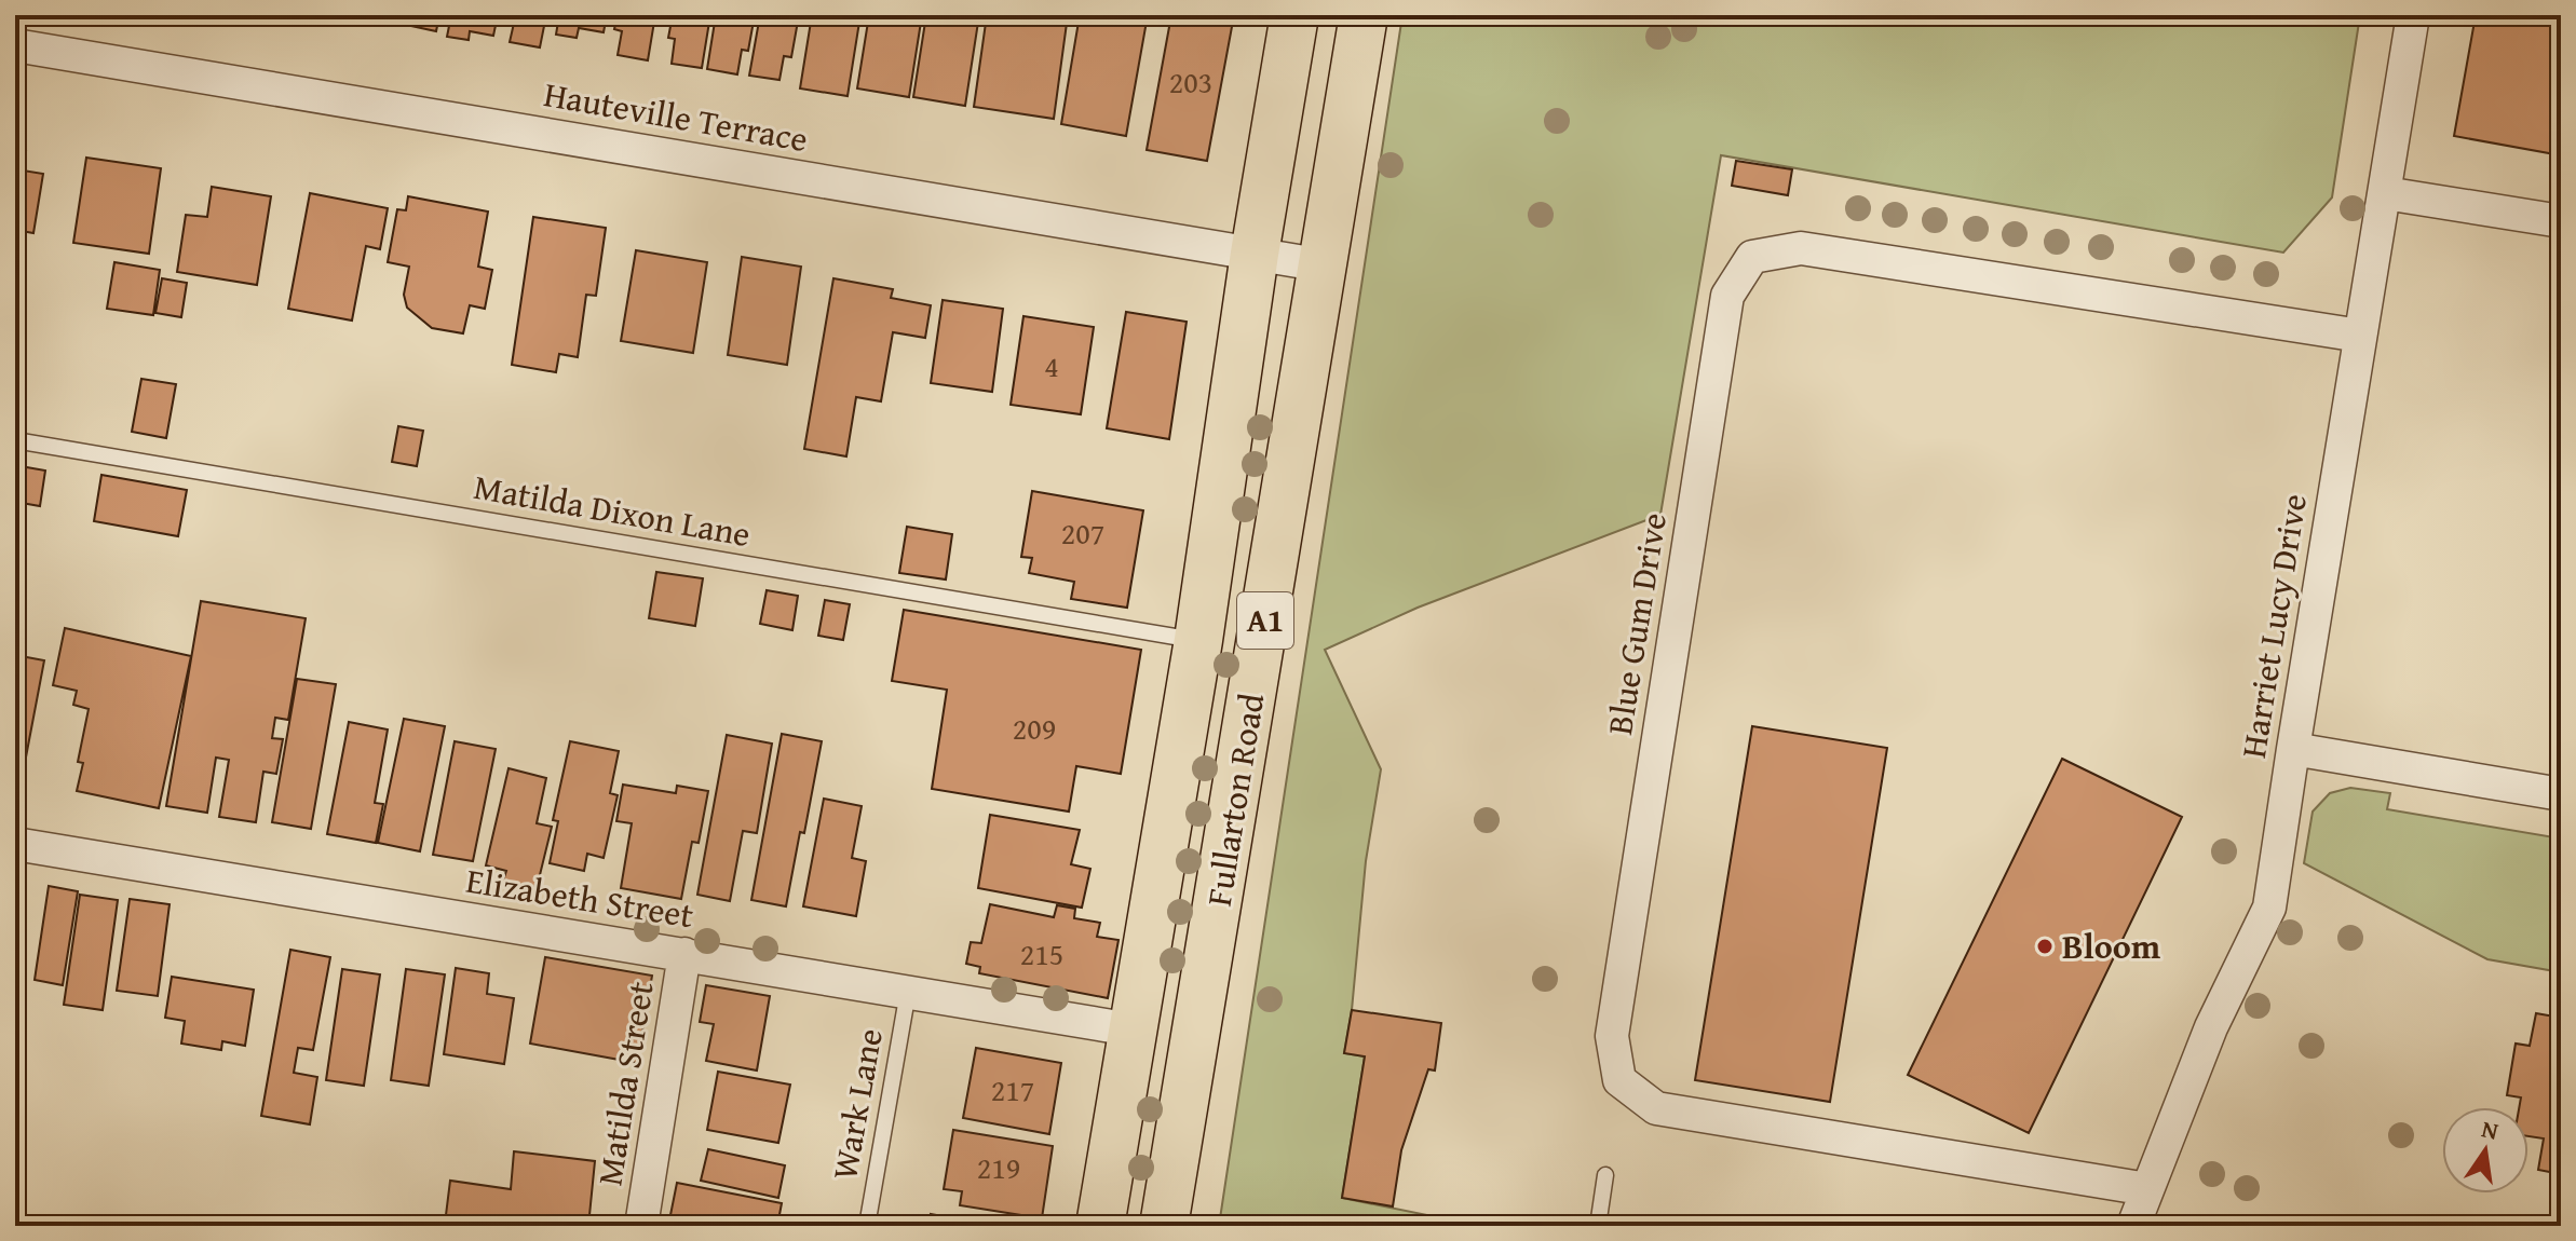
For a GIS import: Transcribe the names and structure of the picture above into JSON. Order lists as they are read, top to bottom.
{
  "streets": {
    "main road": ["A1", "Fullarton Road"],
    "street": [
      "Hauteville Terrace",
      "Blue Gum Drive",
      "Harriet Lucy Drive",
      "Elizabeth Street",
      "Matilda Street"
    ],
    "lane": ["Matilda Dixon Lane", "Wark Lane"]
  },
  "crossings": [
    ["Hauteville Terrace", "Fullarton Road"],
    ["Matilda Dixon Lane", "Fullarton Road"],
    ["Blue Gum Drive", "Harriet Lucy Drive"],
    ["Fullarton Road", "Elizabeth Street"],
    ["Elizabeth Street", "Matilda Street"],
    ["Elizabeth Street", "Wark Lane"]
  ],
  "places": ["Bloom"],
  "house_numbers": [
    "203",
    "4",
    "207",
    "209",
    "215",
    "217",
    "219"
  ],
  "north": "top"
}
